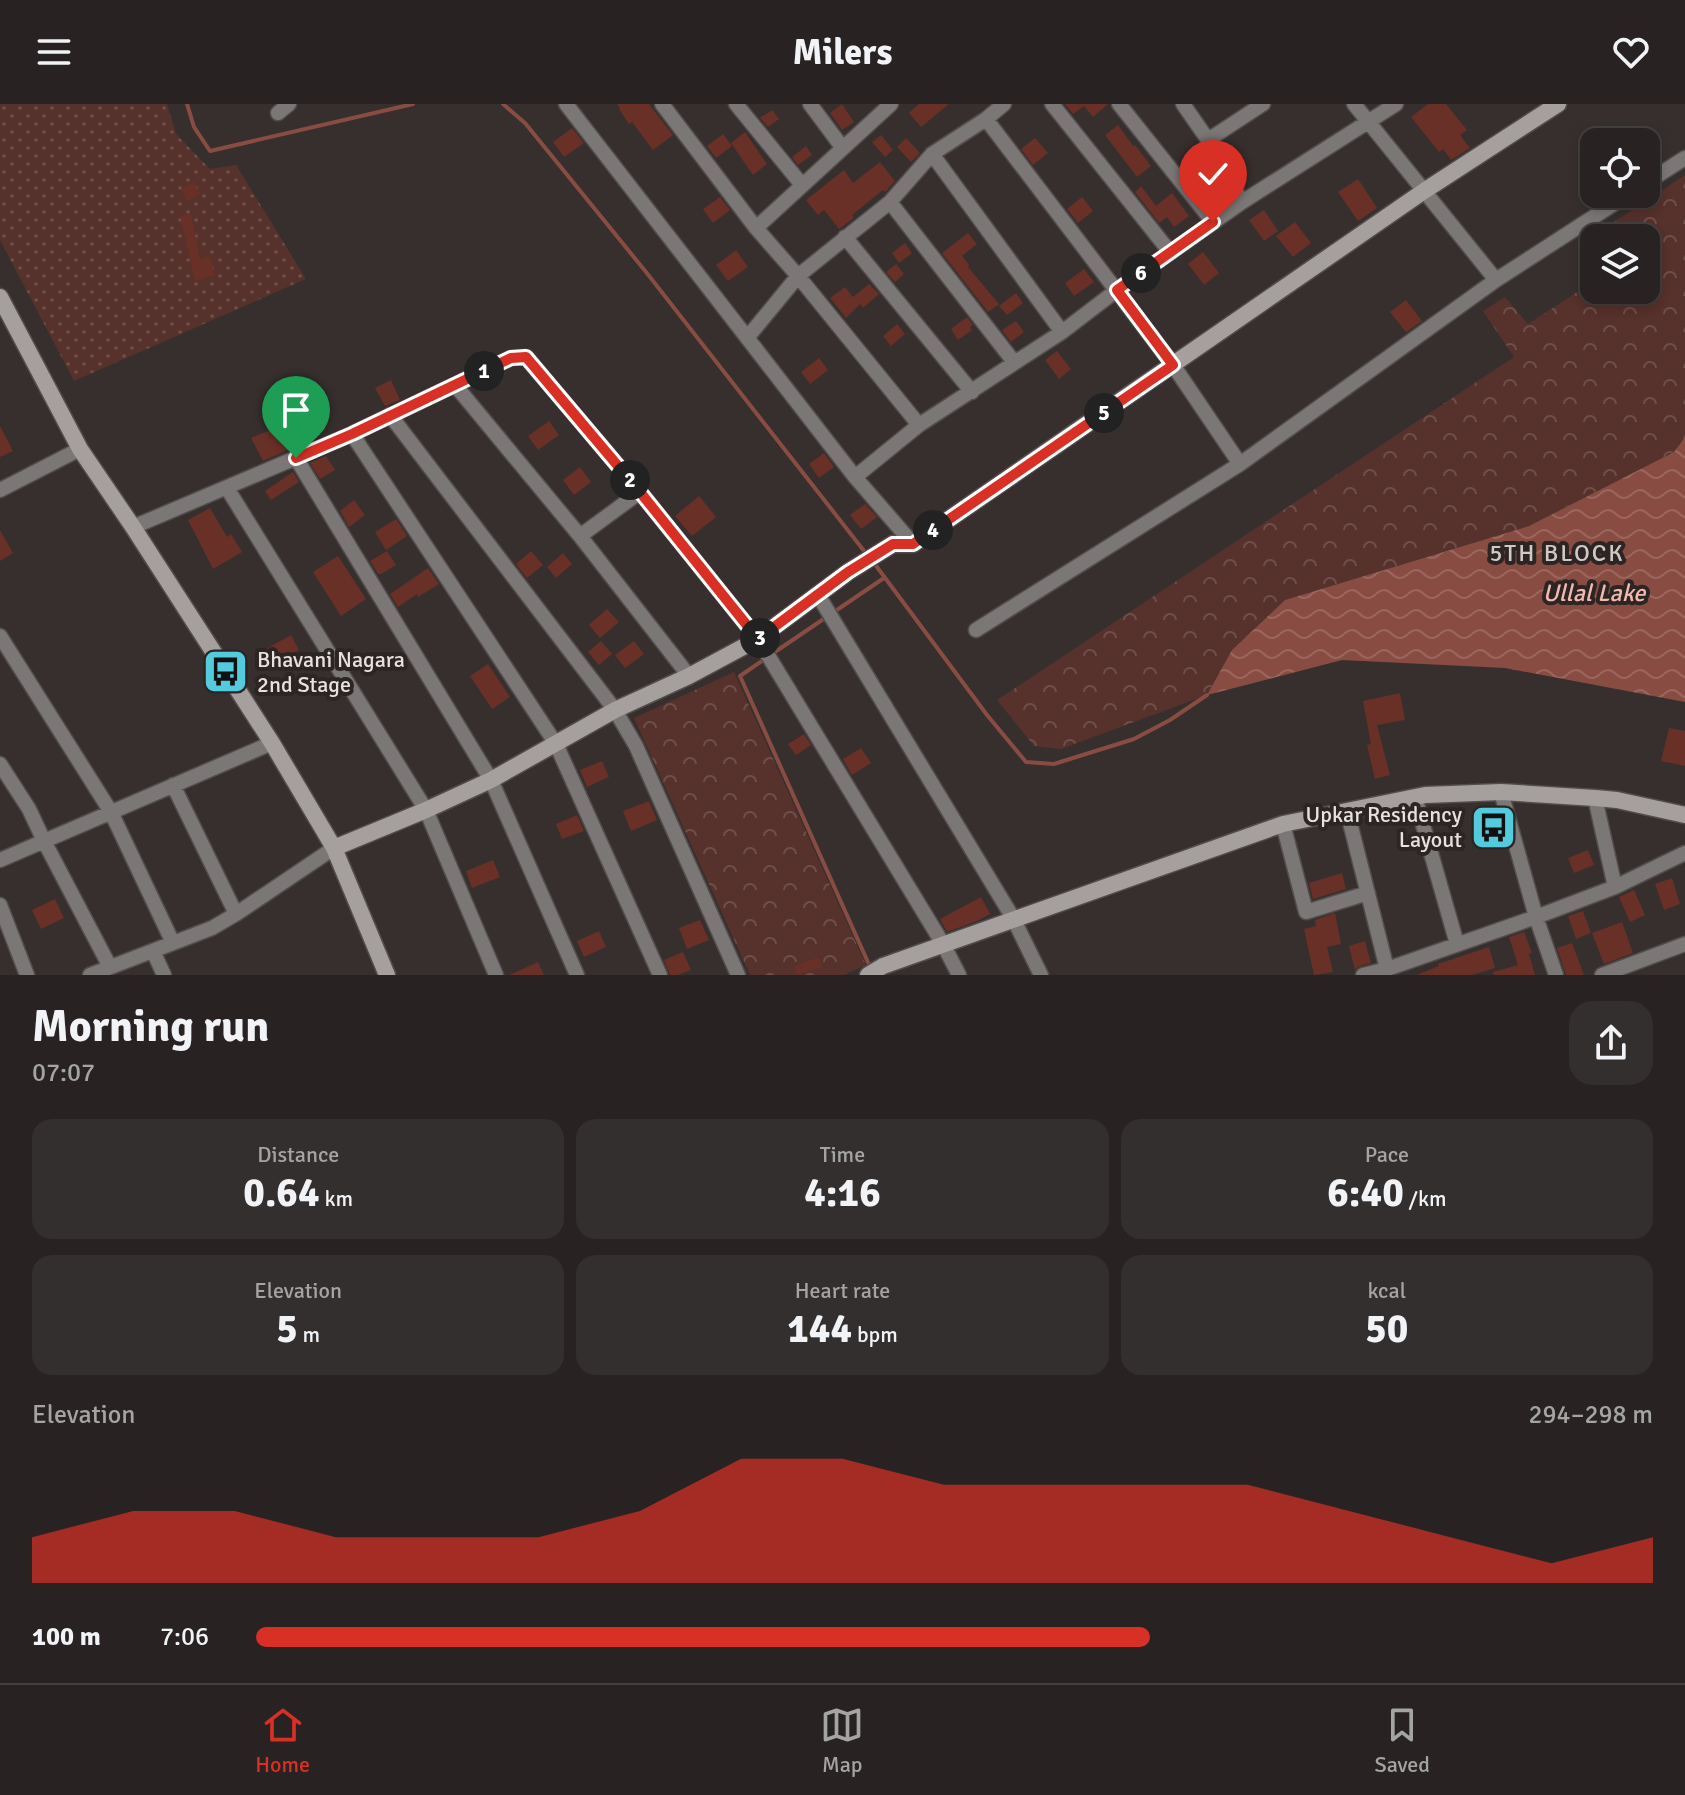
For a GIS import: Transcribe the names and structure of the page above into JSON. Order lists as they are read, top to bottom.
{
  "districts": ["5TH BLOCK"],
  "water": ["Ullal Lake"],
  "places": {
    "bus stop": ["Bhavani Nagara 2nd Stage", "Upkar Residency Layout"]
  },
  "page": {
    "header": "Milers",
    "pins": [
      "6",
      "1",
      "5",
      "2",
      "4",
      "3"
    ],
    "heading": ["Morning run", "07:07"],
    "stats": [
      ["Distance", "0.64 km"],
      ["Time", "4:16"],
      ["Pace", "6:40 /km"],
      ["Elevation", "5 m"],
      ["Heart rate", "144 bpm"],
      ["kcal", "50"]
    ],
    "chart": ["Elevation", "294–298 m"],
    "list": [
      {
        "name": "100 m",
        "note": "7:06"
      }
    ],
    "tabs": ["Home", "Map", "Saved"]
  }
}
